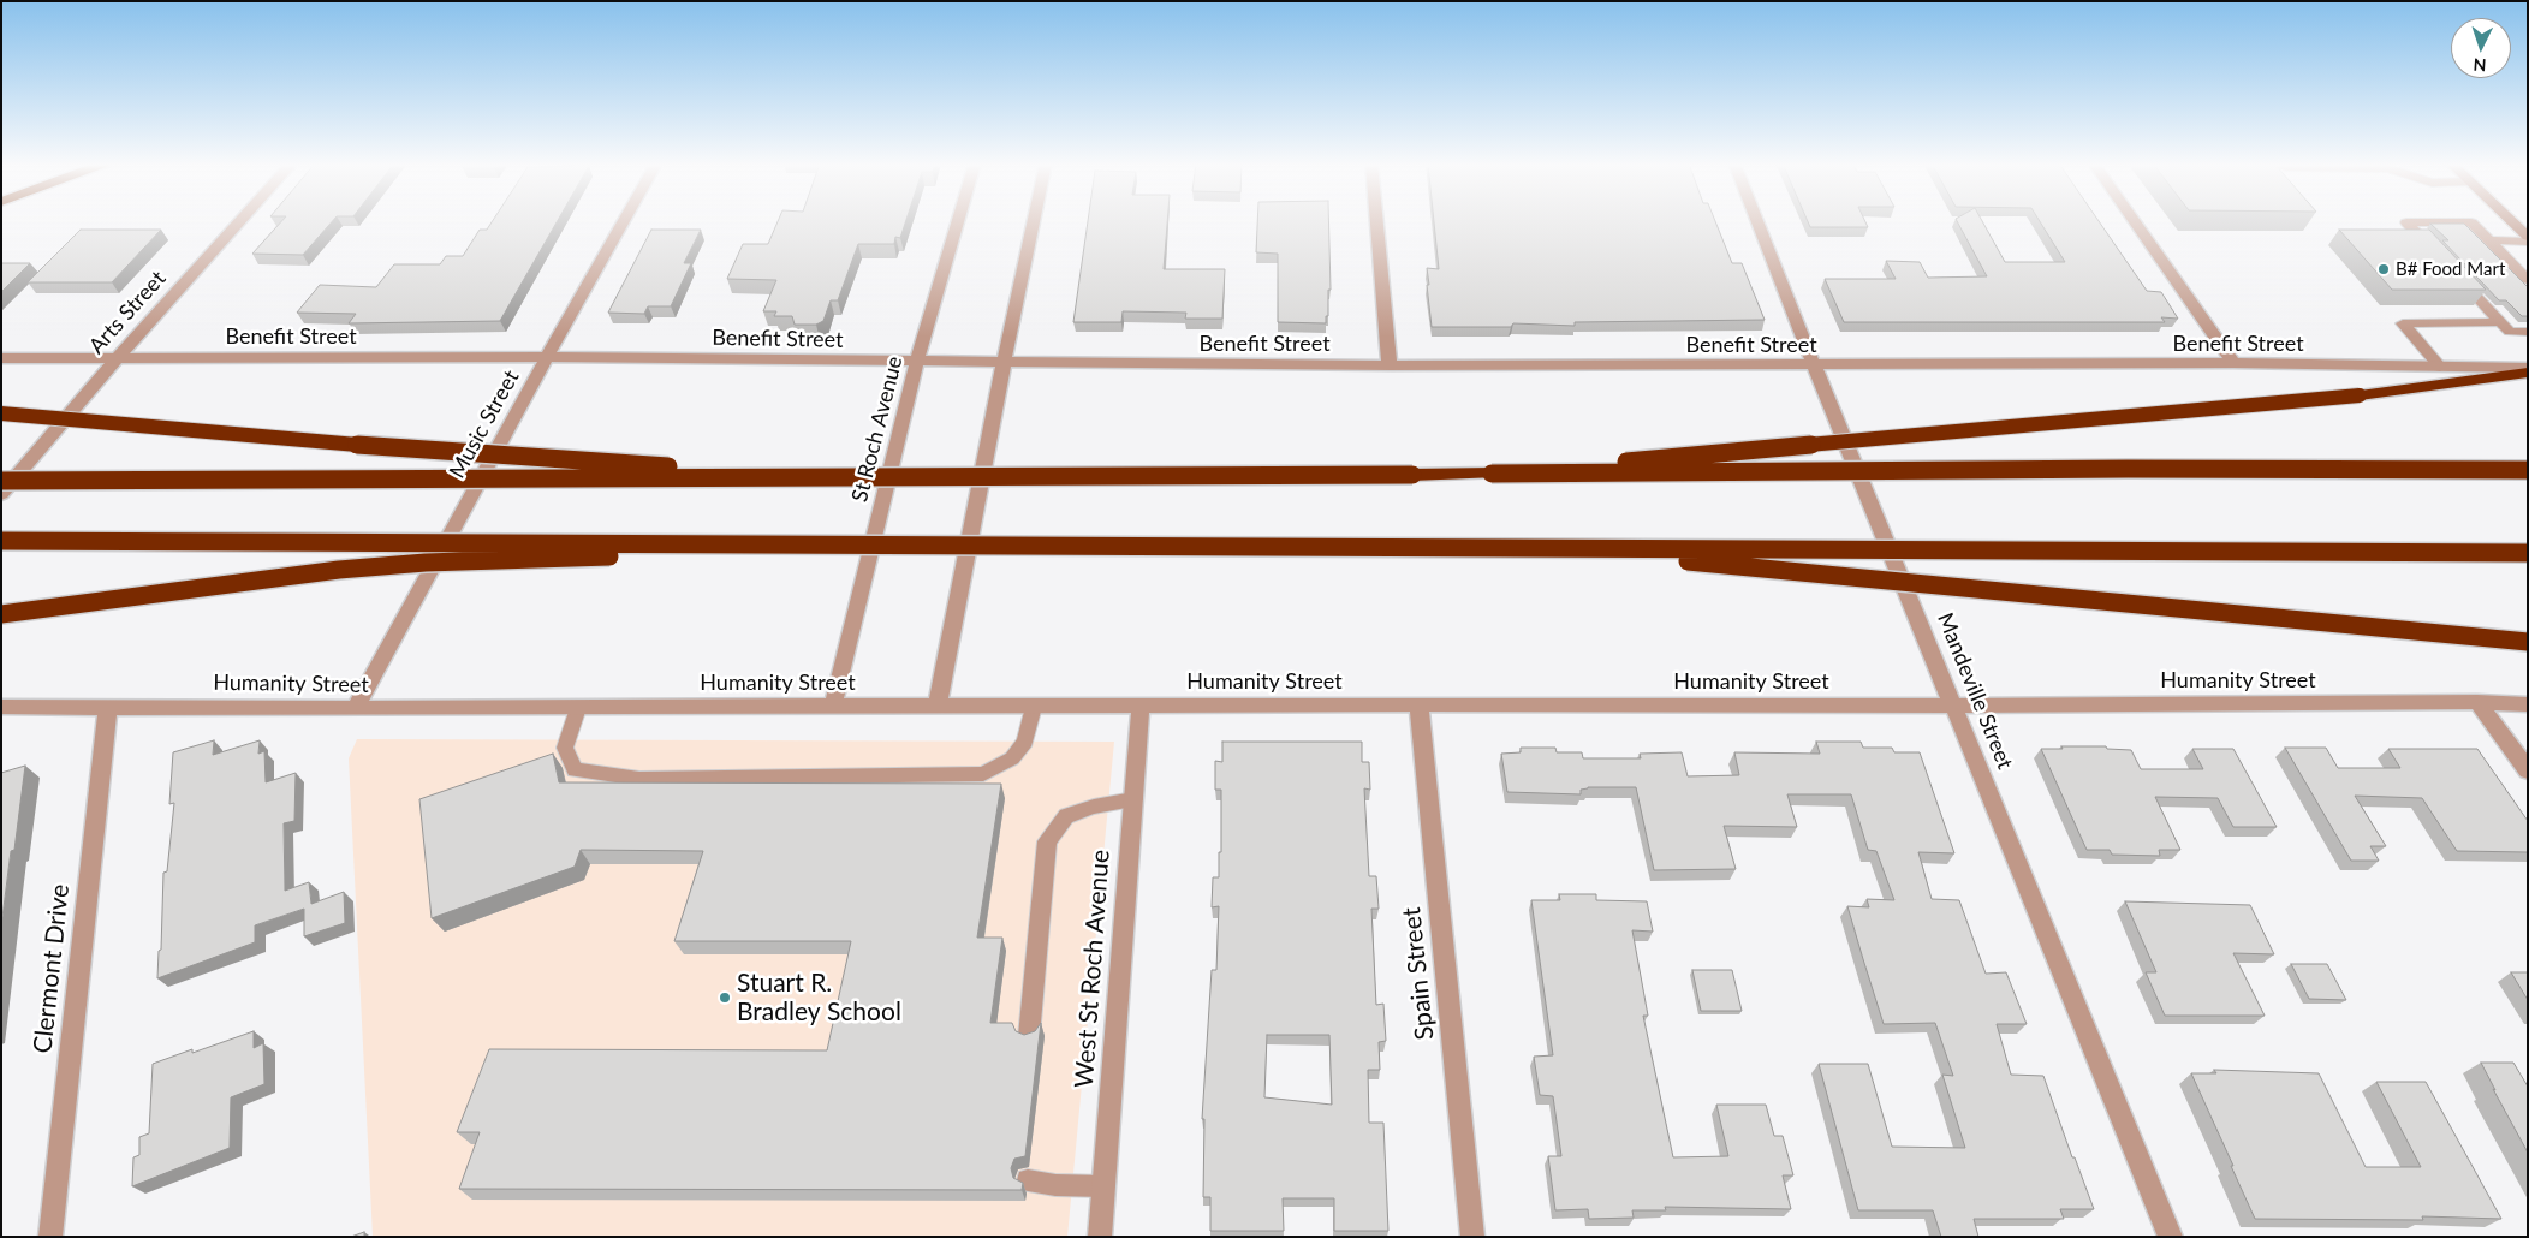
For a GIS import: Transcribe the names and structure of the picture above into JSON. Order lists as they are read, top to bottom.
{
  "streets": {
    "street": [
      "Arts Street",
      "Benefit Street",
      "Music Street",
      "St Roch Avenue",
      "Humanity Street",
      "Mandeville Street",
      "Clermont Drive",
      "West St Roch Avenue",
      "Spain Street"
    ]
  },
  "crossings": [
    ["Arts Street", "Benefit Street"],
    ["Benefit Street", "Music Street"],
    ["Benefit Street", "St Roch Avenue"],
    ["Benefit Street", "Mandeville Street"],
    ["Music Street", "Humanity Street"],
    ["St Roch Avenue", "Humanity Street"],
    ["Humanity Street", "Mandeville Street"],
    ["Humanity Street", "Clermont Drive"],
    ["Humanity Street", "West St Roch Avenue"],
    ["Humanity Street", "Spain Street"]
  ],
  "places": ["B# Food Mart", "Stuart R. Bradley School"],
  "north": "bottom"
}
